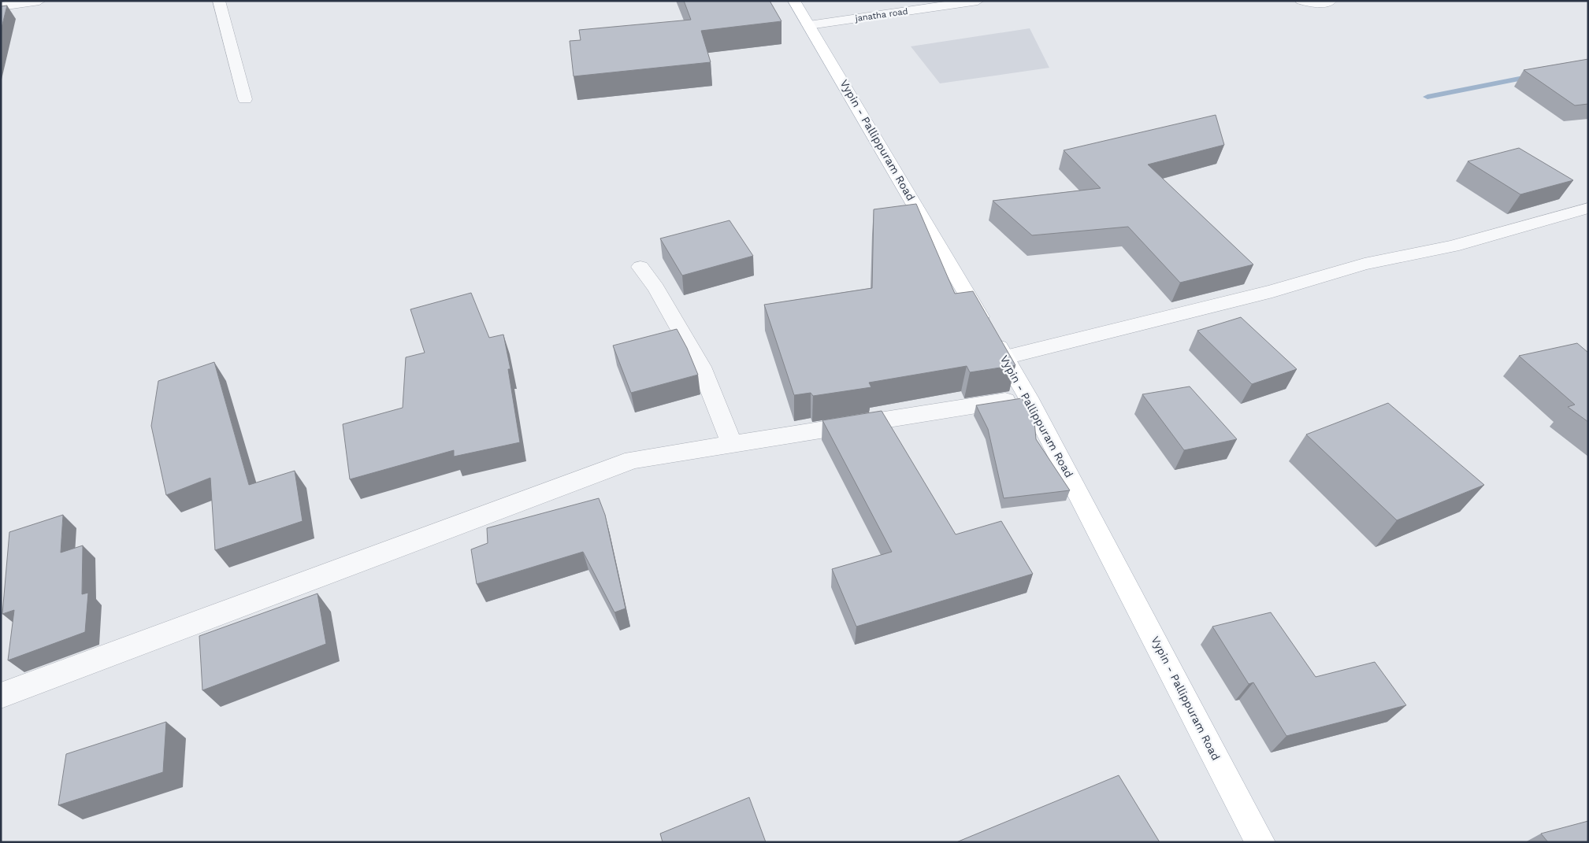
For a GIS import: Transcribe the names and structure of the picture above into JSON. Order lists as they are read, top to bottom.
{
  "streets": {
    "main road": ["Vypin - Pallippuram Road"],
    "street": ["janatha road"]
  },
  "crossings": [
    ["janatha road", "Vypin - Pallippuram Road"]
  ]
}
